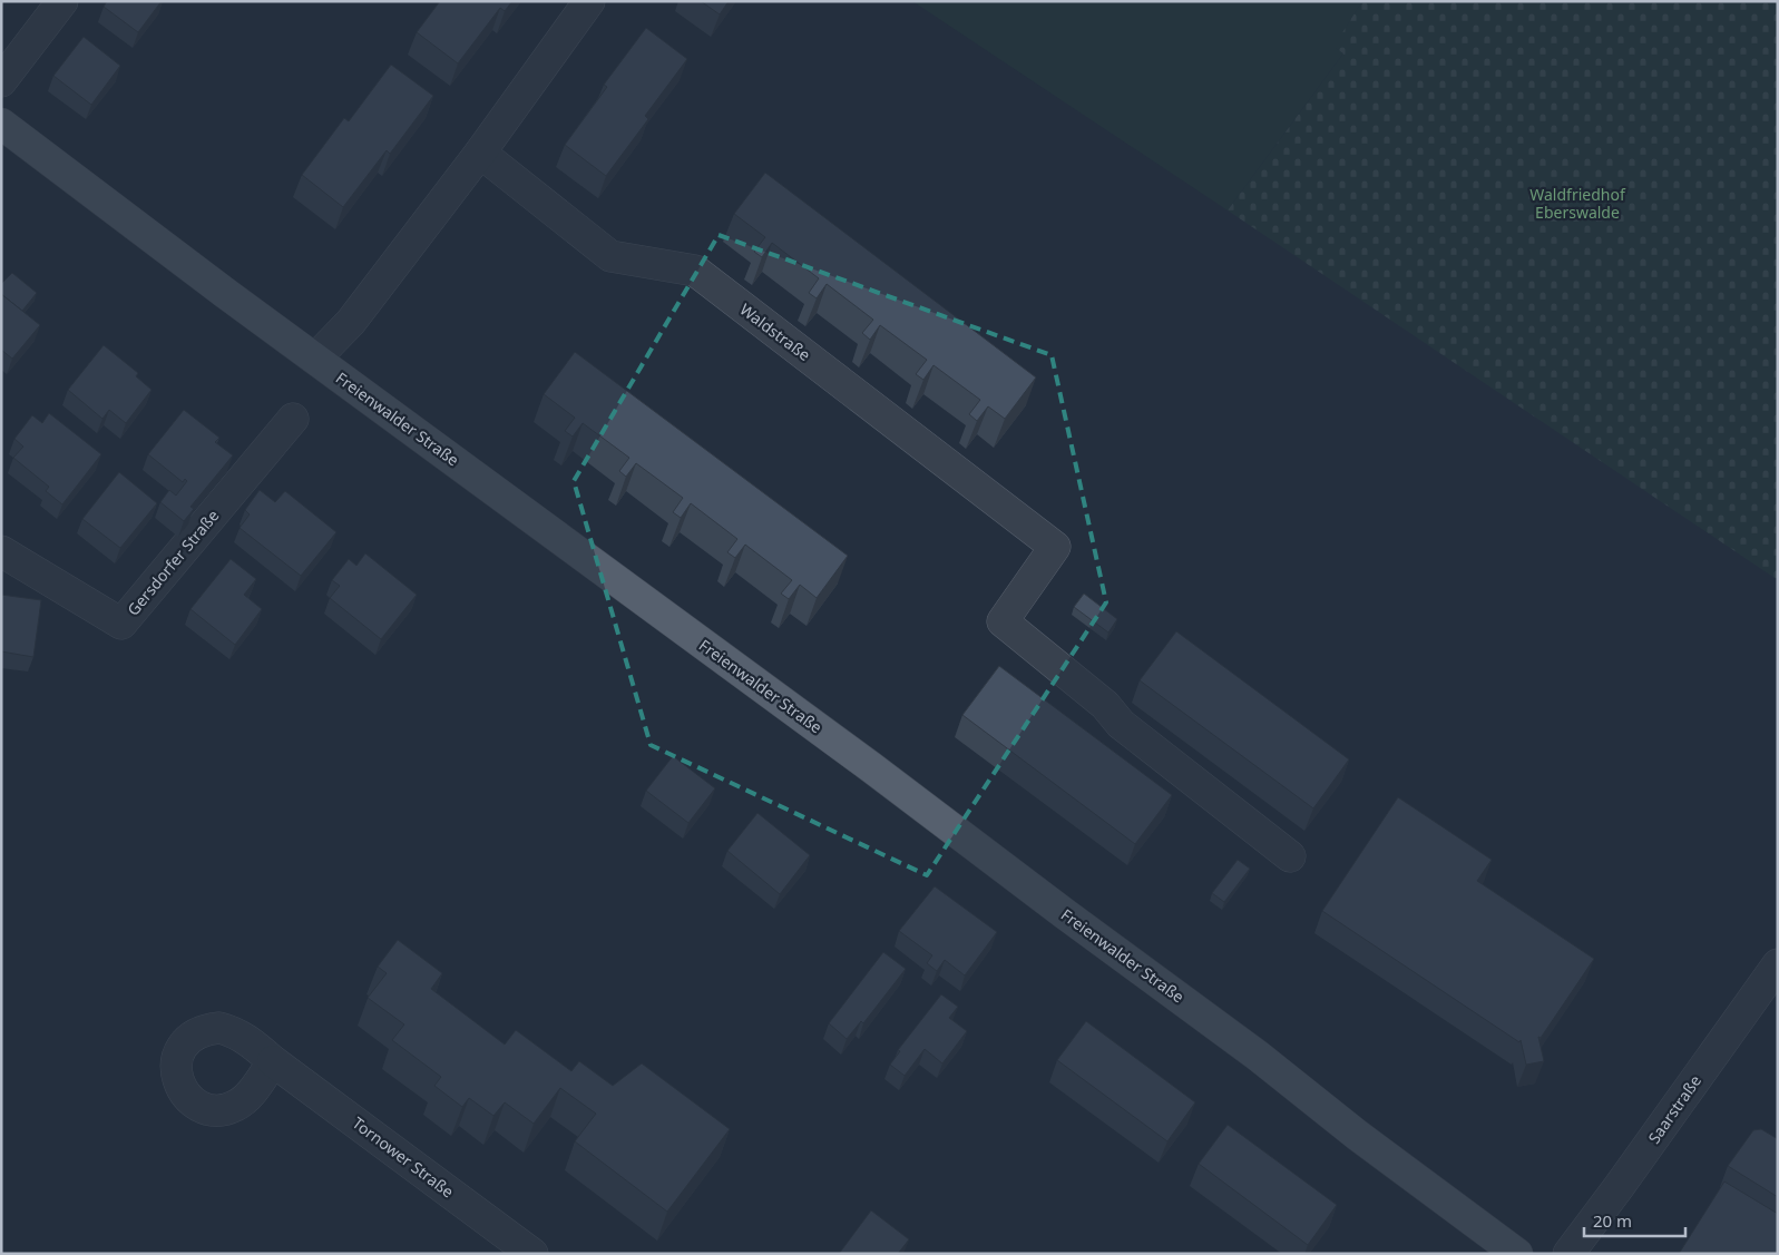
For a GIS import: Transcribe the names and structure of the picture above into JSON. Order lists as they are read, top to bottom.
{
  "streets": {
    "main road": ["Freienwalder Straße"],
    "street": [
      "Waldstraße",
      "Gersdorfer Straße",
      "Saarstraße",
      "Tornower Straße"
    ]
  },
  "parks": ["Waldfriedhof Eberswalde"],
  "scale_bar": "20 m"
}
